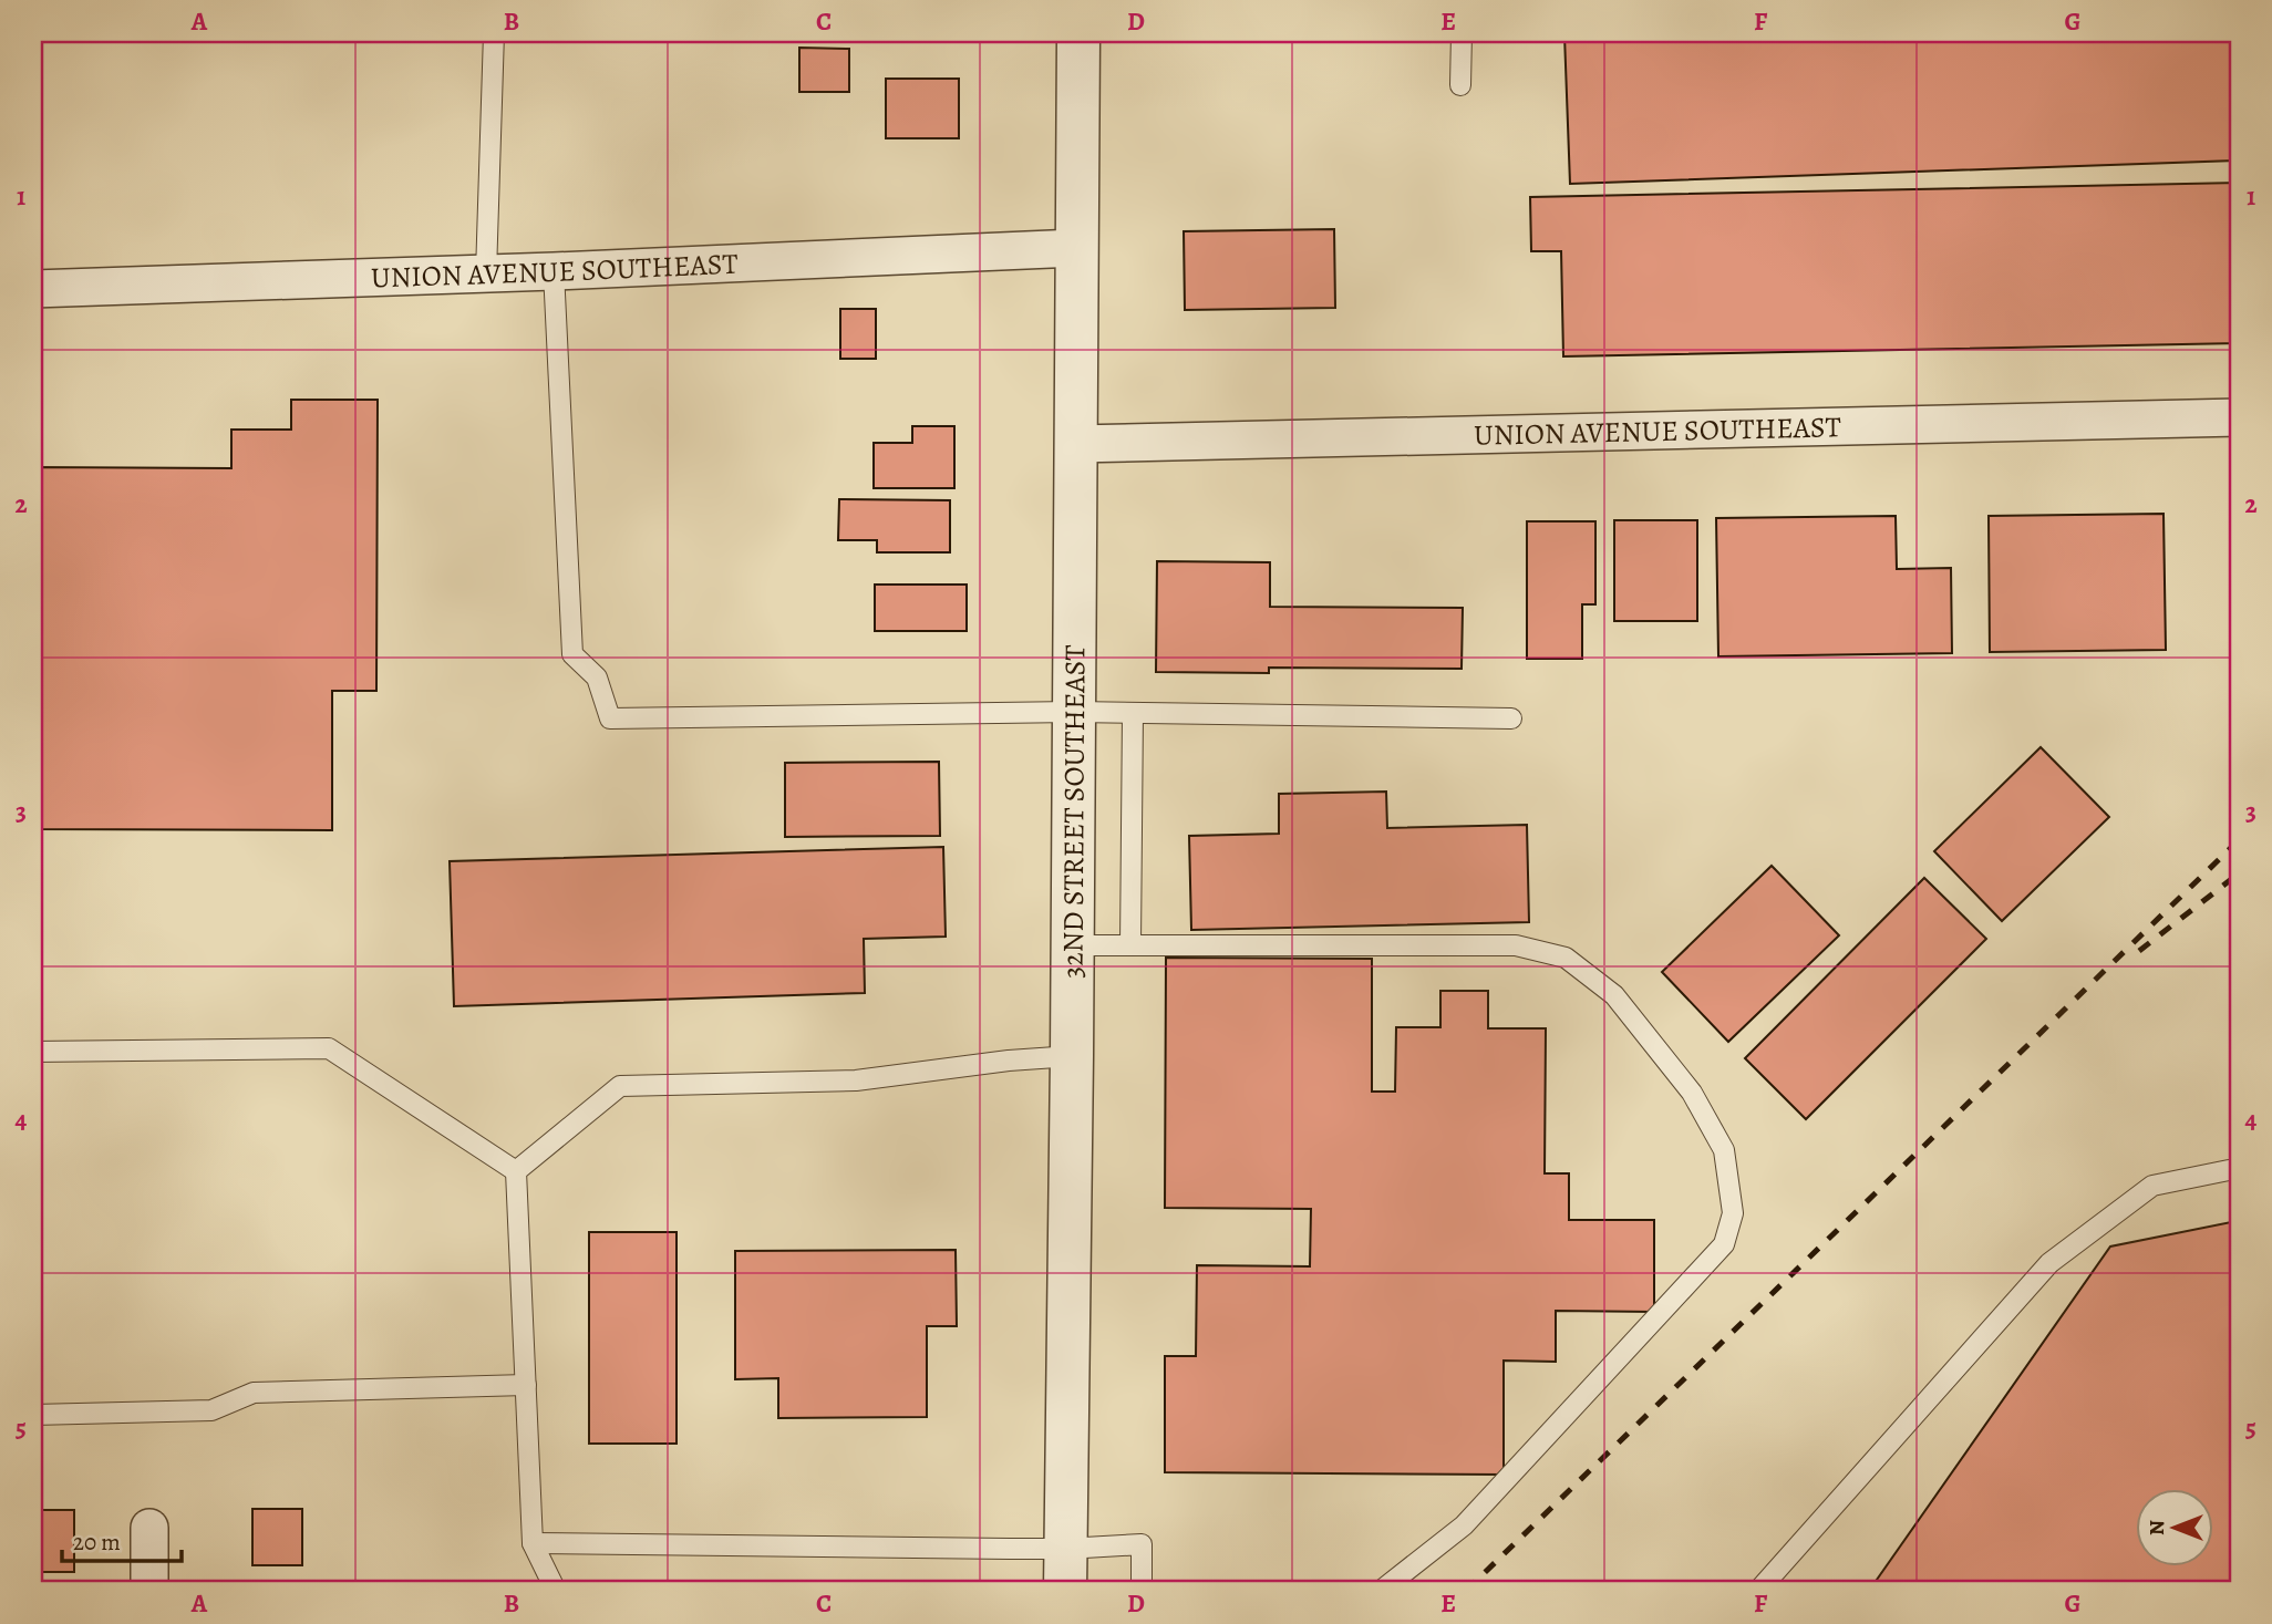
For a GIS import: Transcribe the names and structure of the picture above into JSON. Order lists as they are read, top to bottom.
{
  "streets": {
    "street": ["UNION AVENUE SOUTHEAST", "32ND STREET SOUTHEAST"]
  },
  "crossings": [
    ["UNION AVENUE SOUTHEAST", "32ND STREET SOUTHEAST"]
  ],
  "scale_bar": "20 m",
  "north": "left",
  "grid": {
    "columns": [
      "A",
      "B",
      "C",
      "D",
      "E",
      "F",
      "G"
    ],
    "rows": [
      "1",
      "2",
      "3",
      "4",
      "5"
    ]
  }
}
